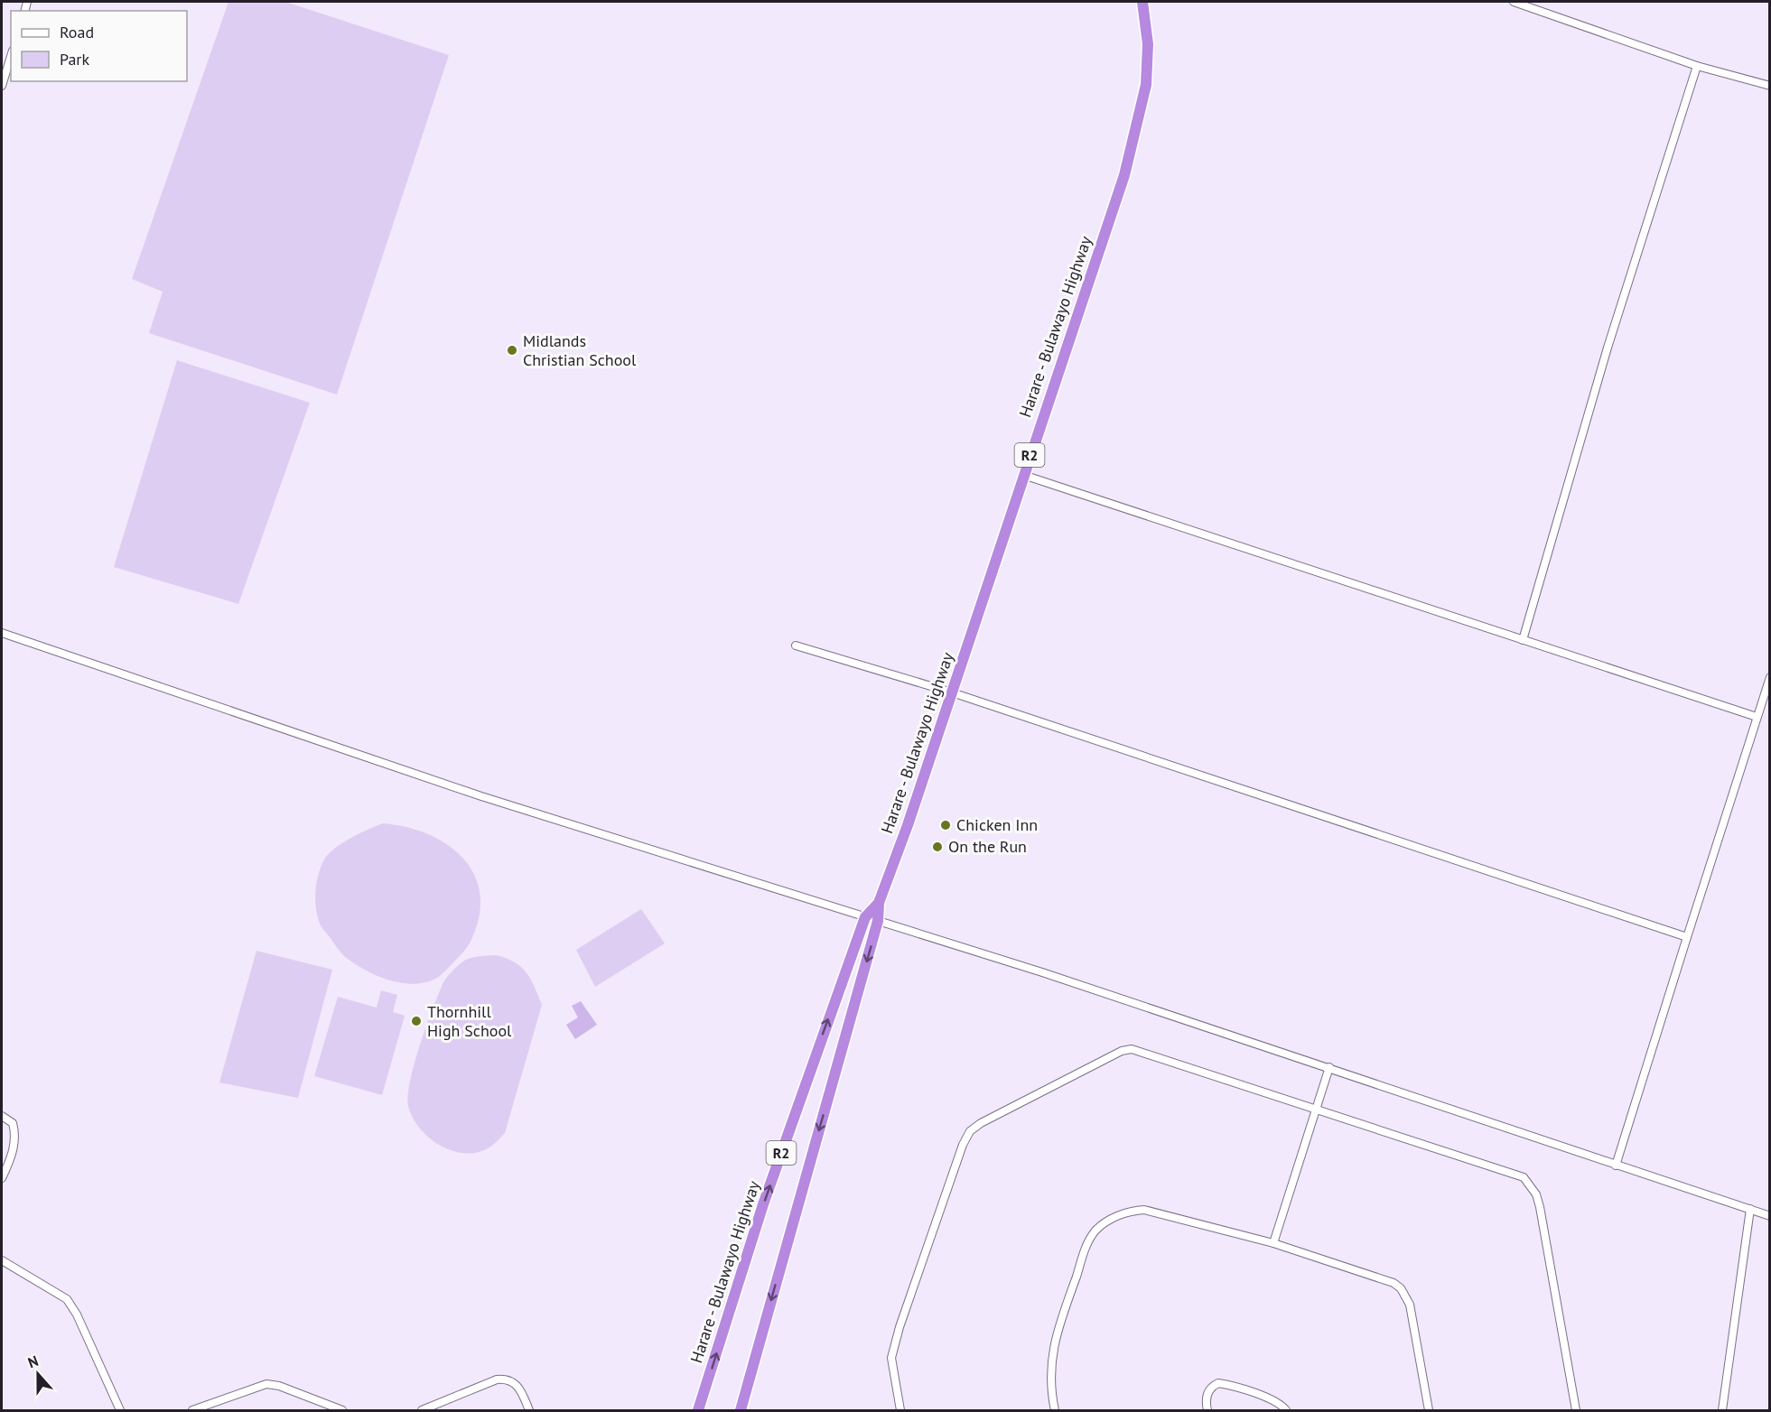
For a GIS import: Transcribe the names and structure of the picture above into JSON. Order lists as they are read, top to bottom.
{
  "streets": {
    "highway": ["Harare - Bulawayo Highway", "R2"]
  },
  "places": [
    "Midlands Christian School",
    "Chicken Inn",
    "On the Run",
    "Thornhill High School"
  ],
  "legend": ["Road", "Park"],
  "north": "top"
}
